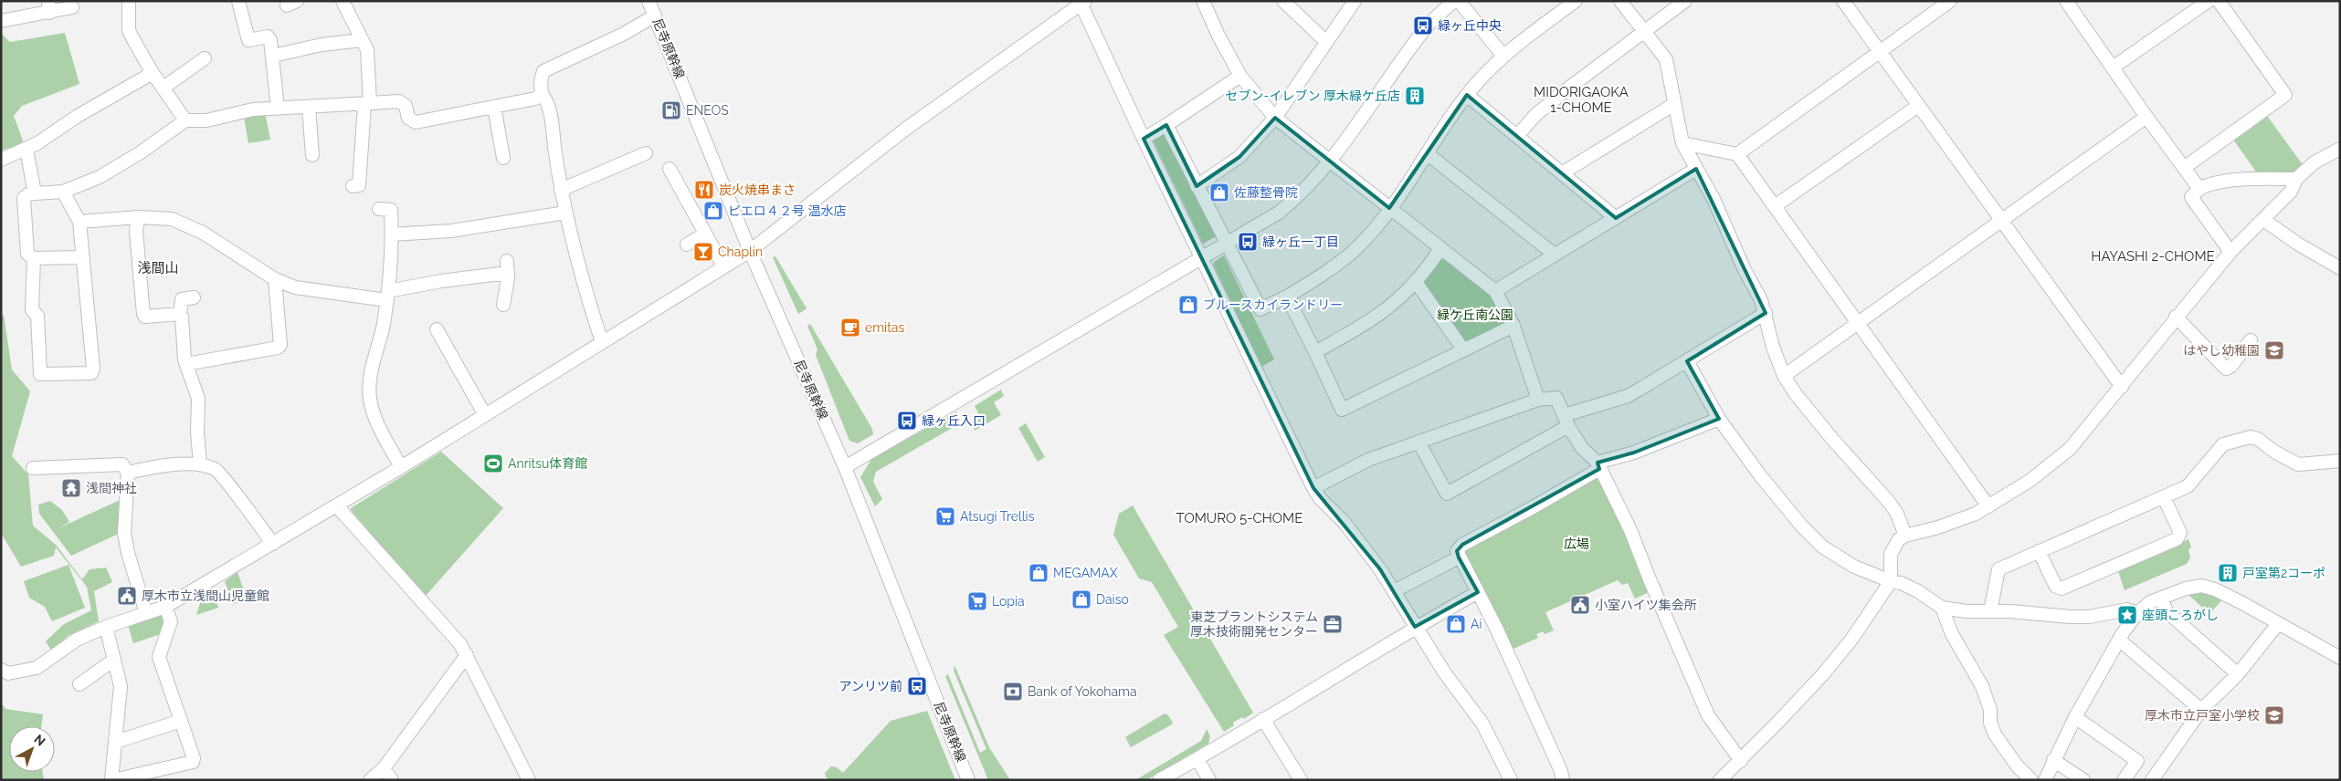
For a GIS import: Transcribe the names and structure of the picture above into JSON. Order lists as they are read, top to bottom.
{
  "streets": {
    "street": ["尼寺原幹線"]
  },
  "districts": [
    "MIDORIGAOKA 1-CHOME",
    "HAYASHI 2-CHOME",
    "浅間山",
    "TOMURO 5-CHOME"
  ],
  "parks": ["緑ケ丘南公園", "広場"],
  "places": {
    "bus stop": [
      "緑ヶ丘中央",
      "緑ヶ丘一丁目",
      "緑ヶ丘入口",
      "アンリツ前"
    ],
    "building": ["セブン-イレブン 厚木緑ケ丘店", "戸室第2コーポ"],
    "fuel station": ["ENEOS"],
    "restaurant": ["炭火焼串まさ"],
    "shop": [
      "佐藤整骨院",
      "ピエロ４２号 温水店",
      "ブルースカイランドリー",
      "MEGAMAX",
      "Daiso",
      "Ai"
    ],
    "bar": ["Chaplin"],
    "cafe": ["emitas"],
    "school or university": ["はやし幼稚園", "厚木市立戸室小学校"],
    "sports": ["Anritsu体育館"],
    "temple": ["浅間神社"],
    "supermarket": ["Atsugi Trellis", "Lopia"],
    "public building": ["厚木市立浅間山児童館", "小室ハイツ集会所"],
    "place": ["座頭ころがし"],
    "office": ["東芝プラントシステム 厚木技術開発センター"],
    "bank": ["Bank of Yokohama"]
  },
  "north": "top right"
}
